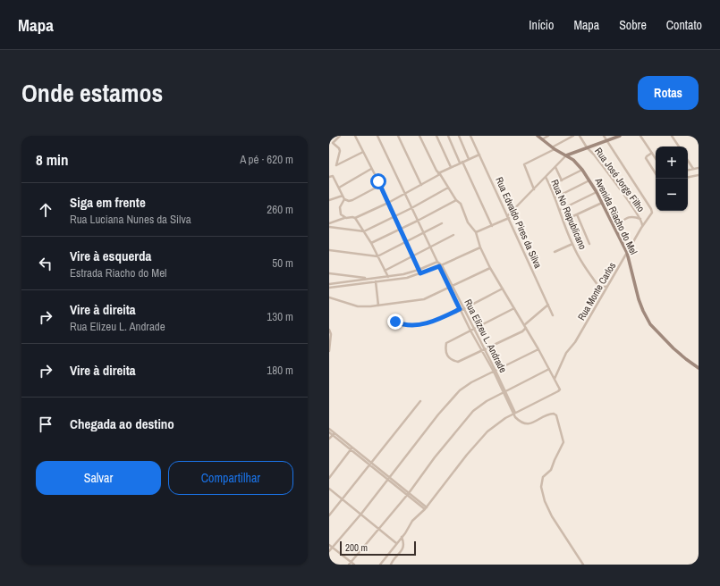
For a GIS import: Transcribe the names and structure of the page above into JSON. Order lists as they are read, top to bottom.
{
  "streets": {
    "street": [
      "Rua José Jorge Filho",
      "Rua No Republicano",
      "Avenida Riacho do Mel",
      "Rua Edvaldo Pires da Silva",
      "Rua Monte Carlos",
      "Rua Elizeu L. Andrade"
    ]
  },
  "crossings": [
    ["Rua José Jorge Filho", "Rua Monte Carlos"],
    ["Rua No Republicano", "Rua Monte Carlos"],
    ["Avenida Riacho do Mel", "Rua Monte Carlos"]
  ],
  "scale_bar": "200 m",
  "page": {
    "header": "Mapa",
    "nav": [
      "Início",
      "Mapa",
      "Sobre",
      "Contato"
    ],
    "title": "Onde estamos",
    "buttons": [
      "Rotas",
      ["Salvar", "Compartilhar"]
    ],
    "heading": ["8 min", "A pé · 620 m"],
    "map_buttons": ["+", "−"],
    "list": [
      ["Siga em frente", "Rua Luciana Nunes da Silva", "260 m"],
      ["Vire à esquerda", "Estrada Riacho do Mel", "50 m"],
      ["Vire à direita", "Rua Elizeu L. Andrade", "130 m"],
      ["Vire à direita", "180 m"],
      "Chegada ao destino"
    ],
    "scale": "200 m"
  }
}
